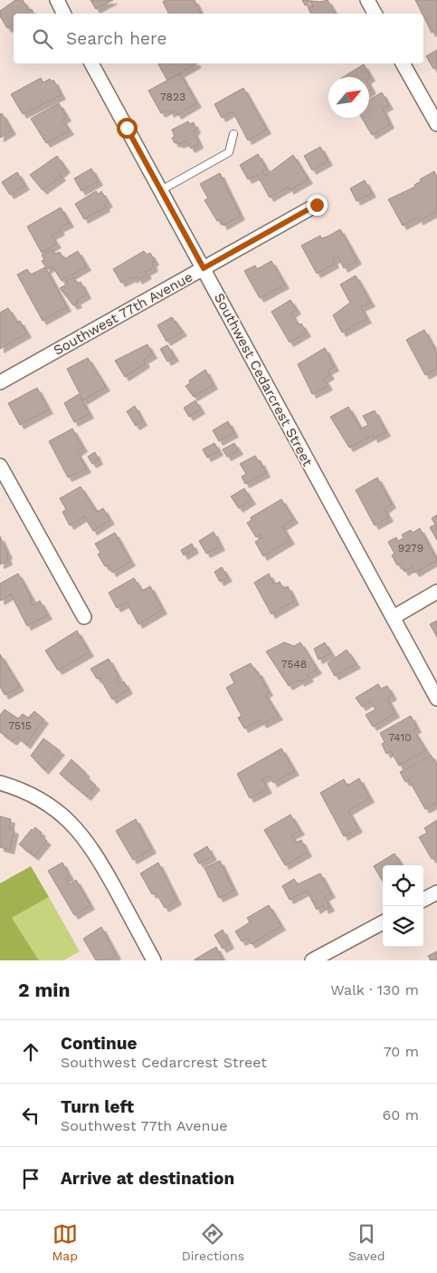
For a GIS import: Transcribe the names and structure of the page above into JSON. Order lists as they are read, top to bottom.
{
  "streets": {
    "street": ["Southwest 77th Avenue", "Southwest Cedarcrest Street"]
  },
  "crossings": [
    ["Southwest 77th Avenue", "Southwest Cedarcrest Street"]
  ],
  "house_numbers": [
    "7823",
    "9279",
    "7548",
    "7515",
    "7410"
  ],
  "north": "top right",
  "page": {
    "search": "Search here",
    "heading": ["2 min", "Walk · 130 m"],
    "list": [
      ["Continue", "Southwest Cedarcrest Street", "70 m"],
      ["Turn left", "Southwest 77th Avenue", "60 m"],
      "Arrive at destination"
    ],
    "nav": ["Map", "Directions", "Saved"]
  }
}
